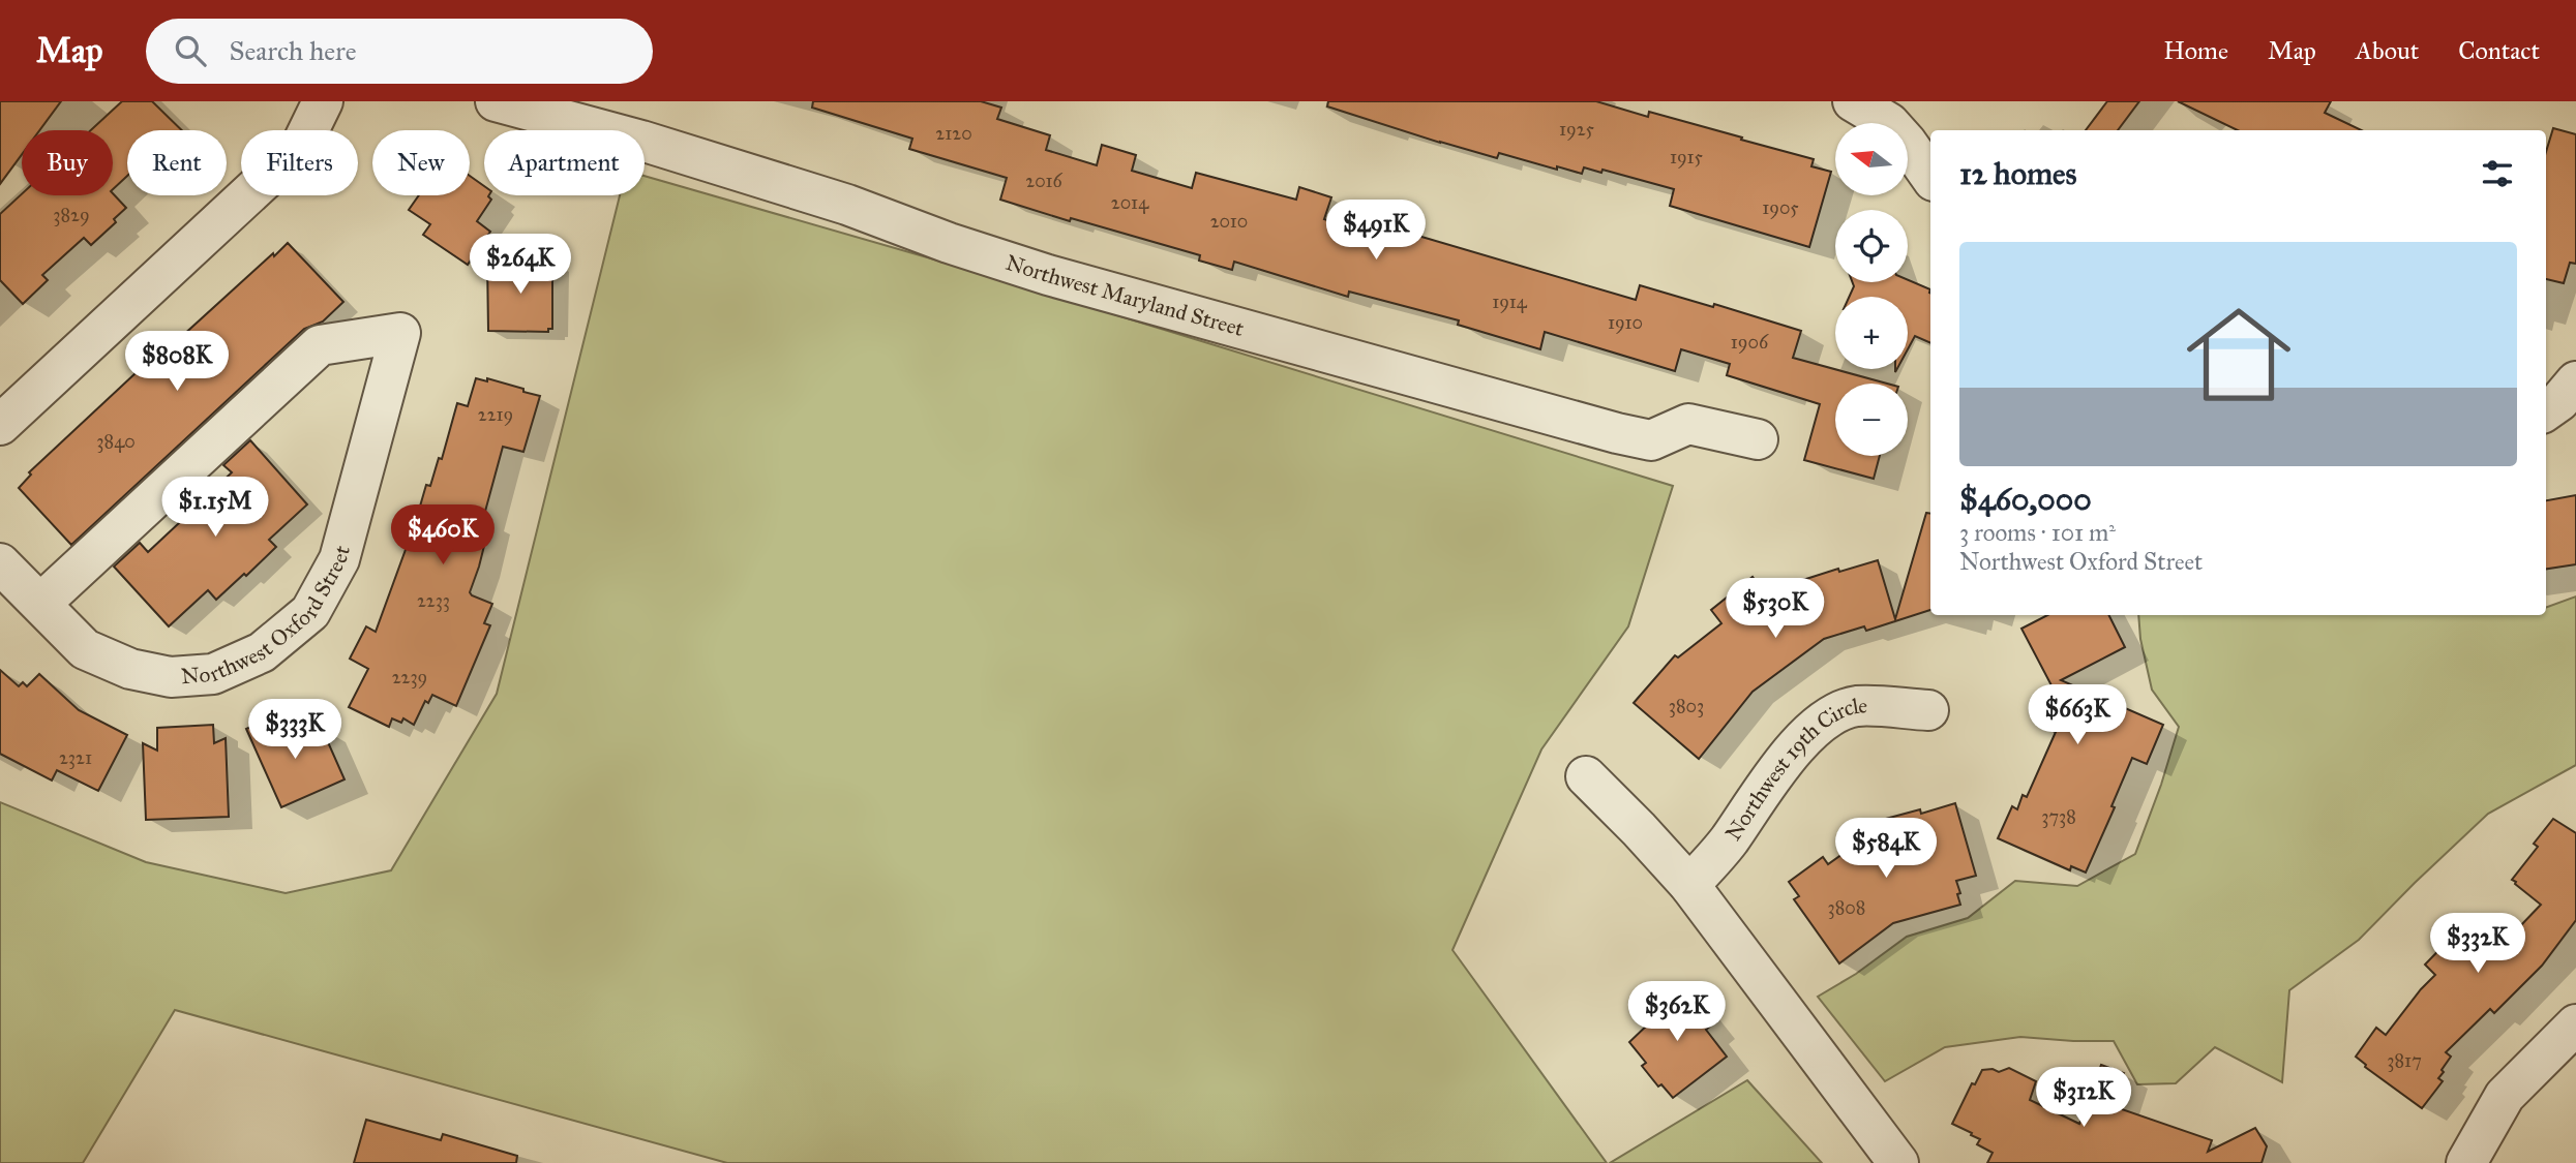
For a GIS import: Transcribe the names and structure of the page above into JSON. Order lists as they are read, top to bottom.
{
  "streets": {
    "street": ["Northwest Maryland Street", "Northwest Oxford Street", "Northwest 19th Circle"]
  },
  "house_numbers": [
    "1925",
    "2120",
    "1915",
    "2016",
    "2014",
    "1905",
    "3829",
    "2010",
    "1914",
    "1910",
    "1906",
    "2219",
    "3840",
    "2233",
    "2239",
    "3803",
    "2321",
    "3738",
    "3808",
    "3817"
  ],
  "north": "left",
  "page": {
    "header": "Map",
    "search": "Search here",
    "nav": [
      "Home",
      "Map",
      "About",
      "Contact"
    ],
    "map_buttons": ["+", "−"],
    "chip": [
      "Buy",
      "Rent",
      "Filters",
      "New",
      "Apartment"
    ],
    "heading": "12 homes",
    "price": [
      "$491K",
      "$264K",
      "$808K",
      "$1.15M",
      "$460K",
      "$530K",
      "$663K",
      "$333K",
      "$584K",
      "$332K",
      "$362K",
      "$312K"
    ],
    "list": [
      {
        "name": "$460,000",
        "note": "3 rooms · 101 m² · Northwest Oxford Street"
      }
    ]
  }
}
